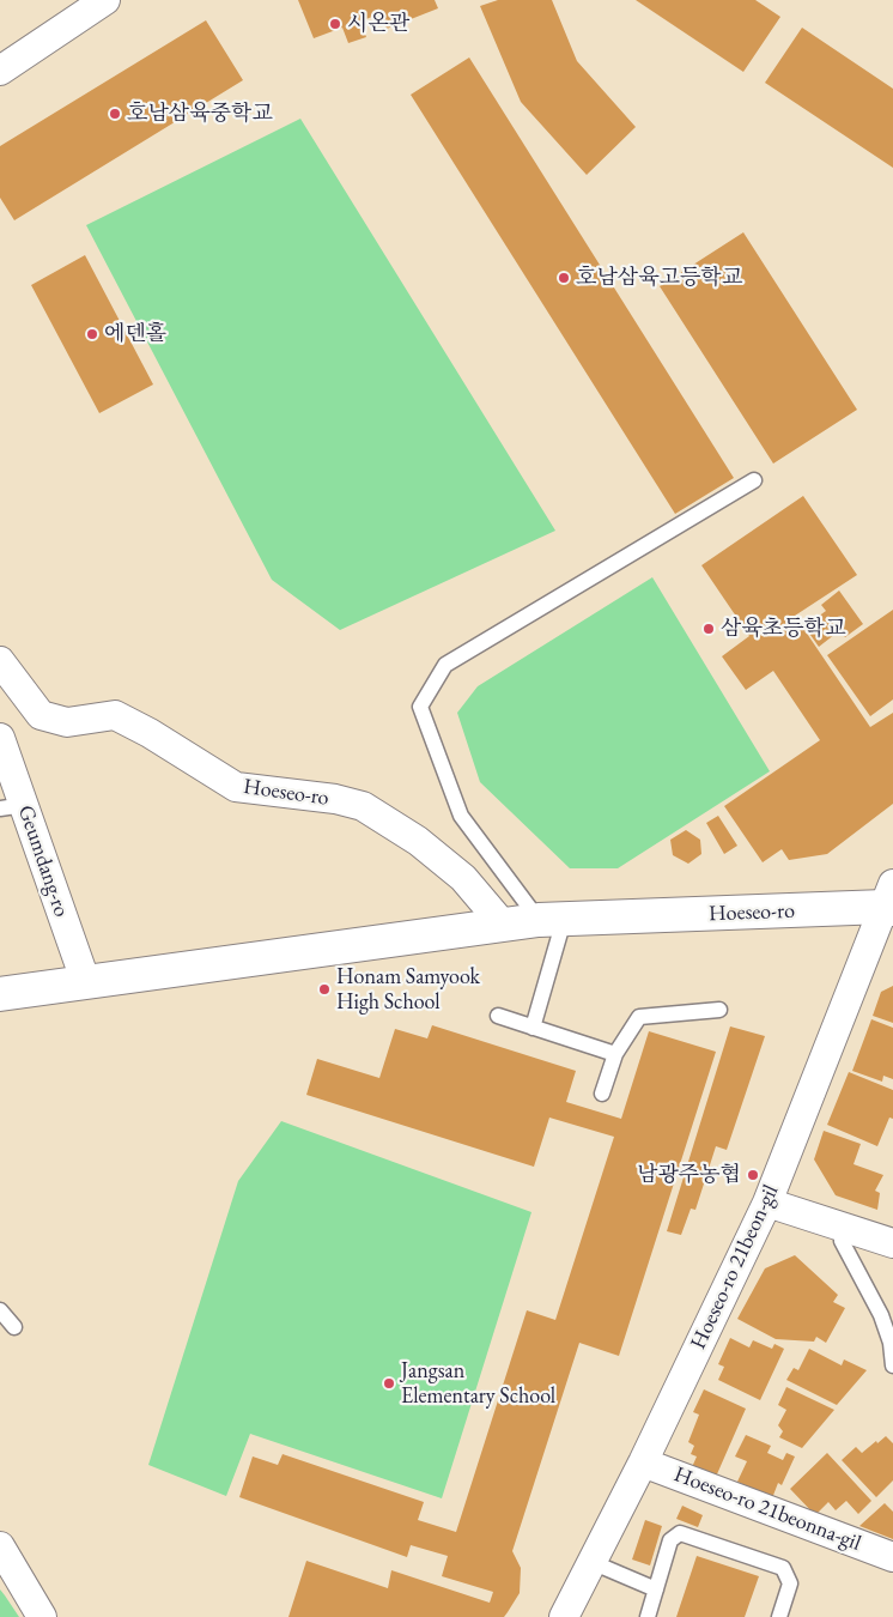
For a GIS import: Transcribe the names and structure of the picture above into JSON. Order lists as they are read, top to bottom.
{
  "streets": {
    "street": [
      "Hoeseo-ro",
      "Geumdang-ro",
      "Hoeseo-ro 21beon-gil",
      "Hoeseo-ro 21beonna-gil"
    ]
  },
  "crossings": [
    ["Hoeseo-ro", "Geumdang-ro"],
    ["Hoeseo-ro", "Hoeseo-ro 21beon-gil"],
    ["Hoeseo-ro 21beon-gil", "Hoeseo-ro 21beonna-gil"]
  ],
  "places": [
    "시온관",
    "호남삼육중학교",
    "호남삼육고등학교",
    "에덴홀",
    "삼육초등학교",
    "Honam Samyook High School",
    "남광주농협",
    "Jangsan Elementary School"
  ]
}
